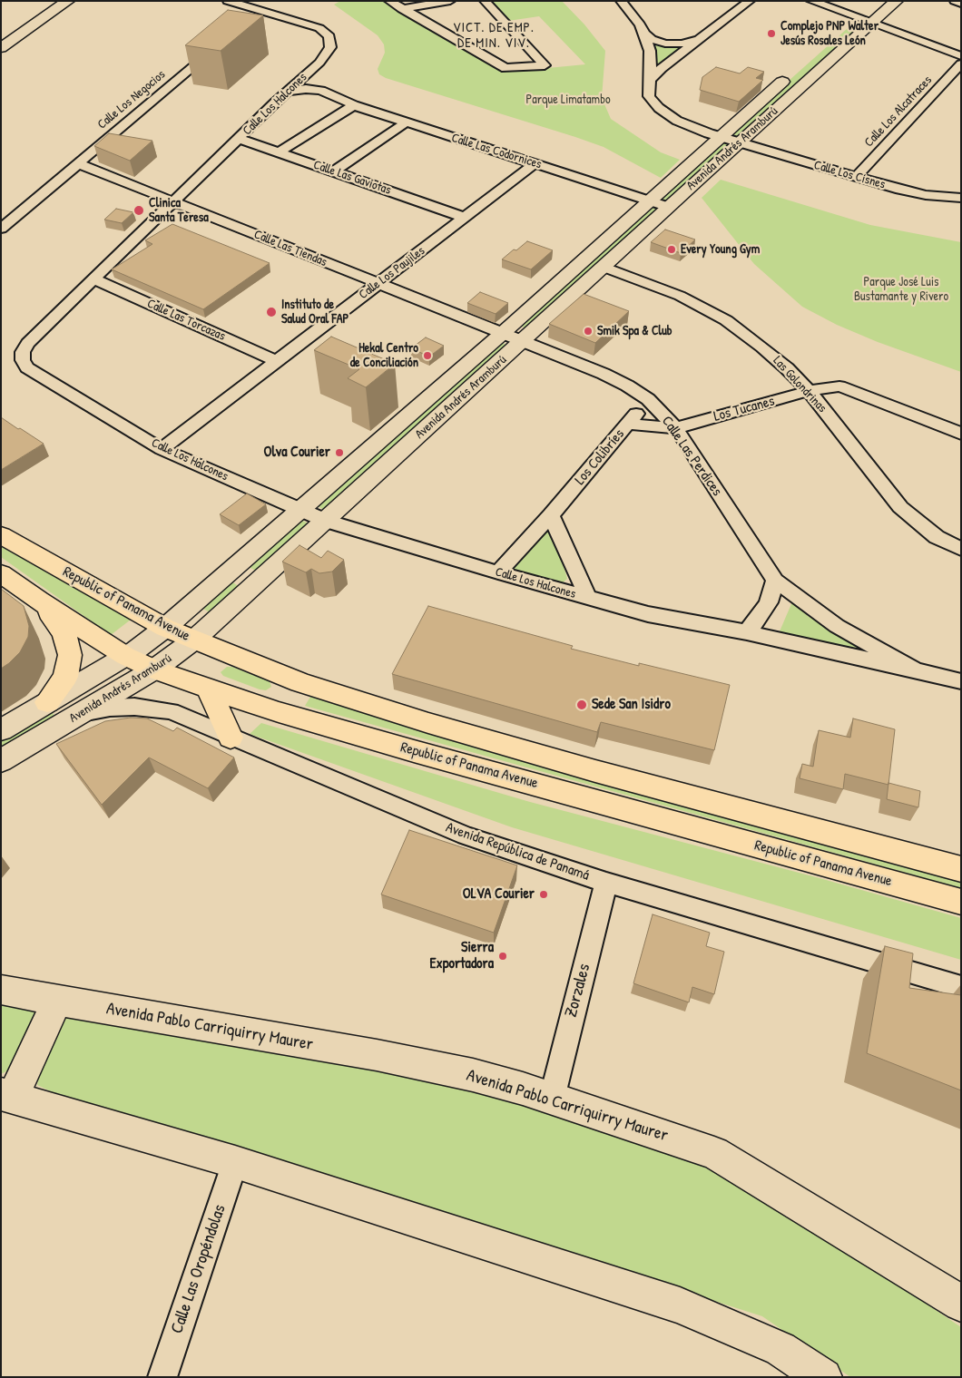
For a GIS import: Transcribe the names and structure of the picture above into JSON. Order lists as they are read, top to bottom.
{
  "streets": {
    "main road": ["Avenida Andrés Aramburú", "Republic of Panama Avenue", "Avenida Pablo Carriquirry Maurer"],
    "street": [
      "Calle Los Negocios",
      "Calle Los Halcones",
      "Calle Los Alcatraces",
      "Calle Las Codornices",
      "Calle Los Cisnes",
      "Calle Las Gaviotas",
      "Calle Las Tiendas",
      "Calle Los Paujiles",
      "Calle Las Torcazas",
      "Las Golondrinas",
      "Los Tucanes",
      "Calle Las Perdices",
      "Los Colibríes",
      "Avenida República de Panamá",
      "Zorzales",
      "Calle Las Oropéndolas"
    ]
  },
  "crossings": [
    ["Calle Los Negocios", "Calle Las Tiendas"],
    ["Calle Los Halcones", "Avenida Andrés Aramburú"],
    ["Calle Los Halcones", "Calle Las Codornices"],
    ["Calle Los Halcones", "Calle Las Gaviotas"],
    ["Calle Los Halcones", "Calle Las Tiendas"],
    ["Calle Los Halcones", "Calle Los Paujiles"],
    ["Calle Los Halcones", "Calle Las Torcazas"],
    ["Calle Los Halcones", "Calle Las Perdices"],
    ["Calle Los Halcones", "Los Colibríes"],
    ["Calle Los Alcatraces", "Calle Los Cisnes"],
    ["Avenida Andrés Aramburú", "Calle Las Codornices"],
    ["Avenida Andrés Aramburú", "Calle Los Cisnes"],
    ["Avenida Andrés Aramburú", "Calle Las Tiendas"],
    ["Avenida Andrés Aramburú", "Las Golondrinas"],
    ["Avenida Andrés Aramburú", "Calle Las Perdices"],
    ["Avenida Andrés Aramburú", "Republic of Panama Avenue"],
    ["Avenida Andrés Aramburú", "Avenida República de Panamá"],
    ["Calle Las Codornices", "Calle Los Paujiles"],
    ["Calle Las Gaviotas", "Calle Los Paujiles"],
    ["Calle Las Tiendas", "Calle Los Paujiles"],
    ["Calle Las Tiendas", "Calle Las Perdices"],
    ["Calle Los Paujiles", "Calle Las Torcazas"],
    ["Las Golondrinas", "Los Tucanes"],
    ["Los Tucanes", "Calle Las Perdices"],
    ["Los Tucanes", "Los Colibríes"],
    ["Calle Las Perdices", "Los Colibríes"],
    ["Avenida República de Panamá", "Zorzales"],
    ["Zorzales", "Avenida Pablo Carriquirry Maurer"]
  ],
  "districts": ["VICT. DE EMP. DE MIN. VIV."],
  "parks": ["Parque Limatambo", "Parque José Luis Bustamante y Rivero"],
  "places": [
    "Complejo PNP Walter Jesús Rosales León",
    "Clinica Santa Teresa",
    "Every Young Gym",
    "Instituto de Salud Oral FAP",
    "Smik Spa & Club",
    "Hekal Centro de Conciliación",
    "Olva Courier",
    "Sede San Isidro",
    "OLVA Courier",
    "Sierra Exportadora"
  ]
}
